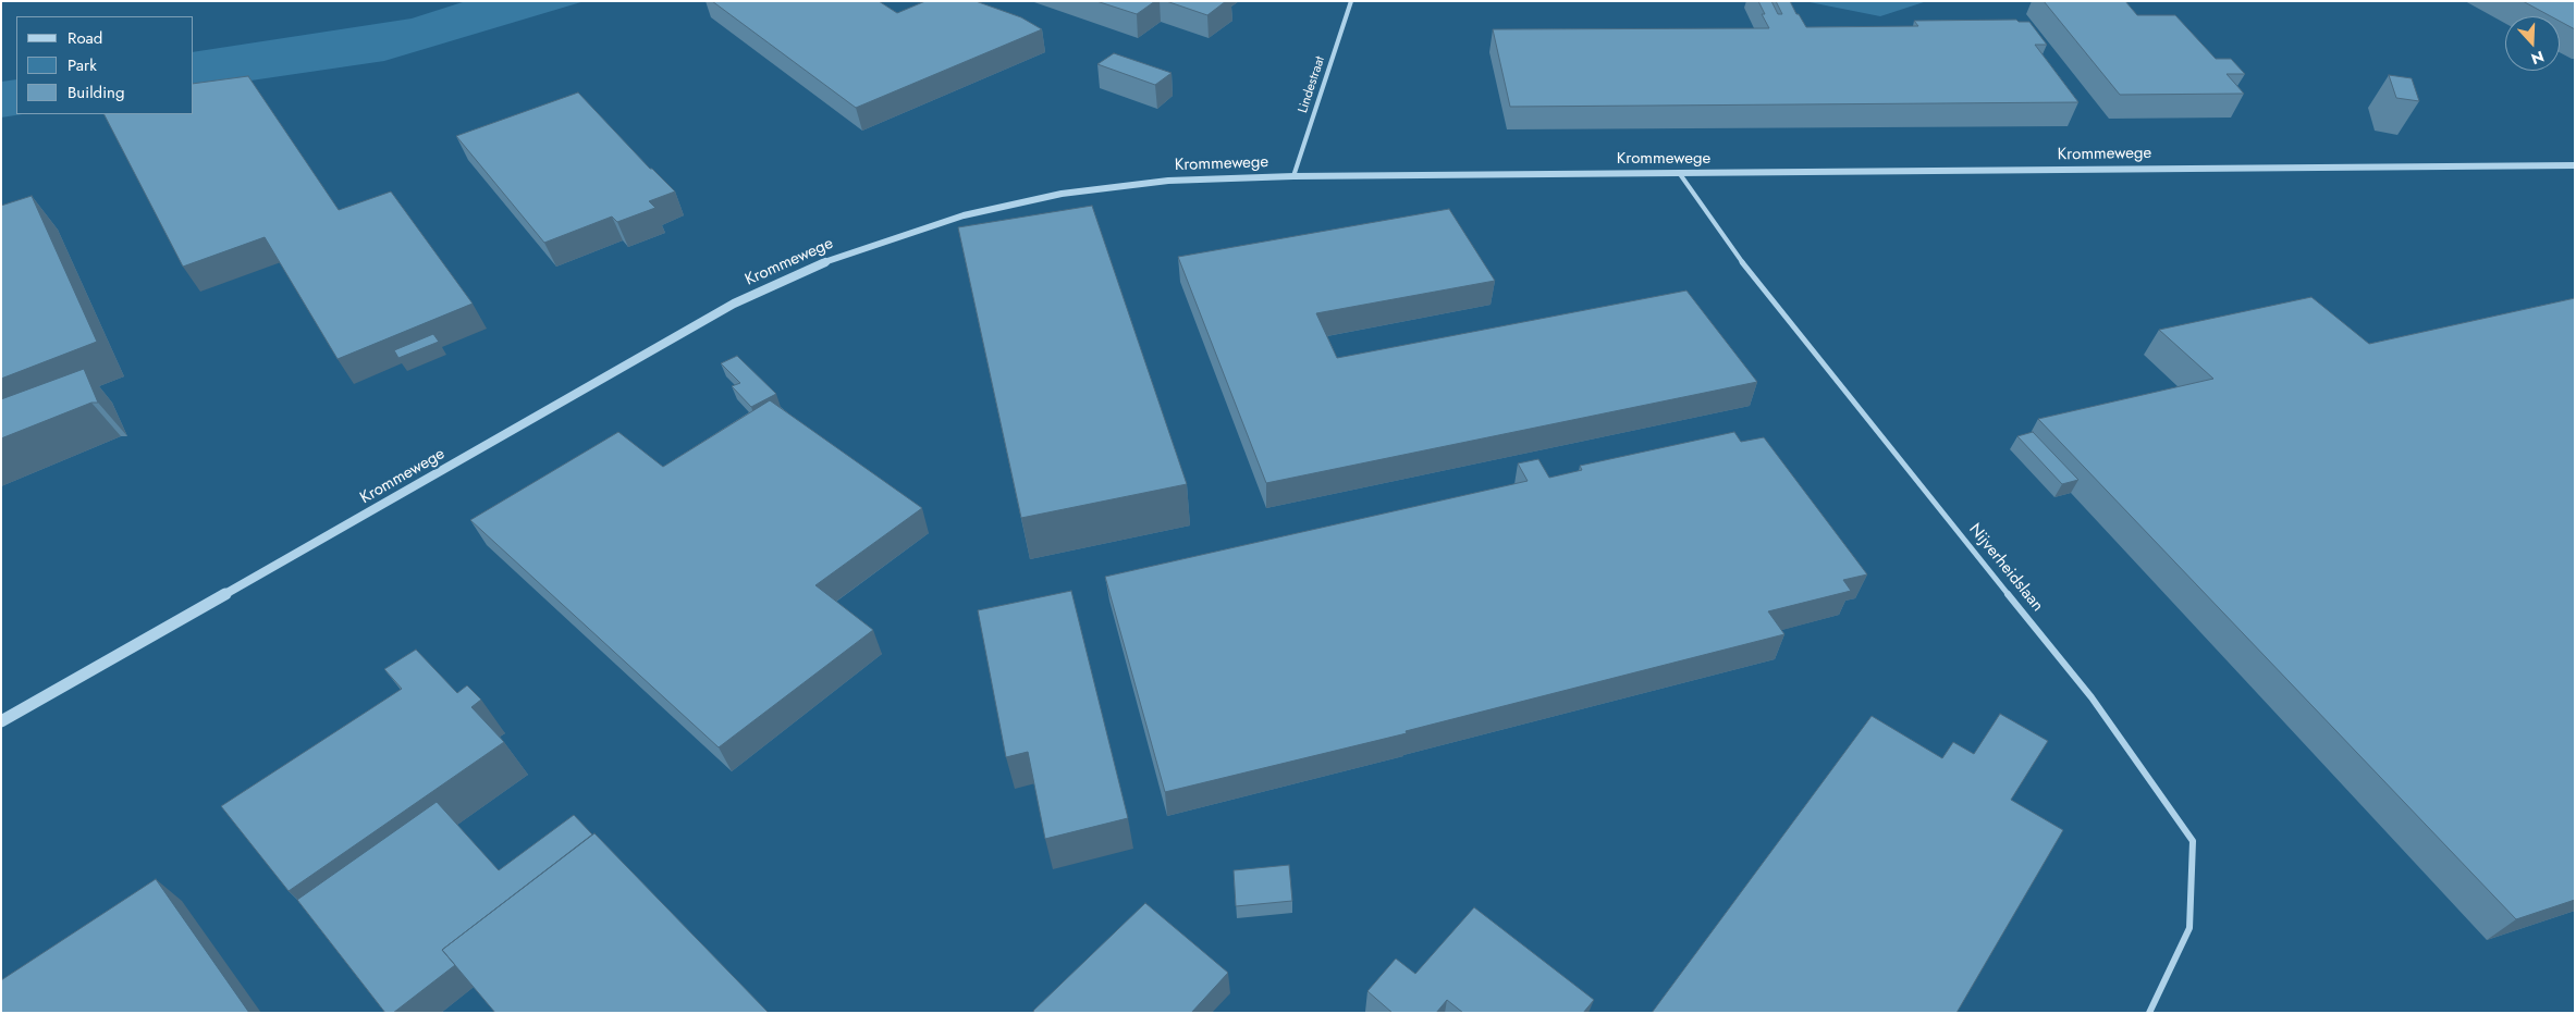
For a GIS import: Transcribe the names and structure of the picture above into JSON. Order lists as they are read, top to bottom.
{
  "streets": {
    "street": ["Lindestraat", "Krommewege", "Nijverheidslaan"]
  },
  "crossings": [
    ["Lindestraat", "Krommewege"],
    ["Krommewege", "Nijverheidslaan"]
  ],
  "legend": ["Road", "Park", "Building"],
  "north": "bottom"
}
